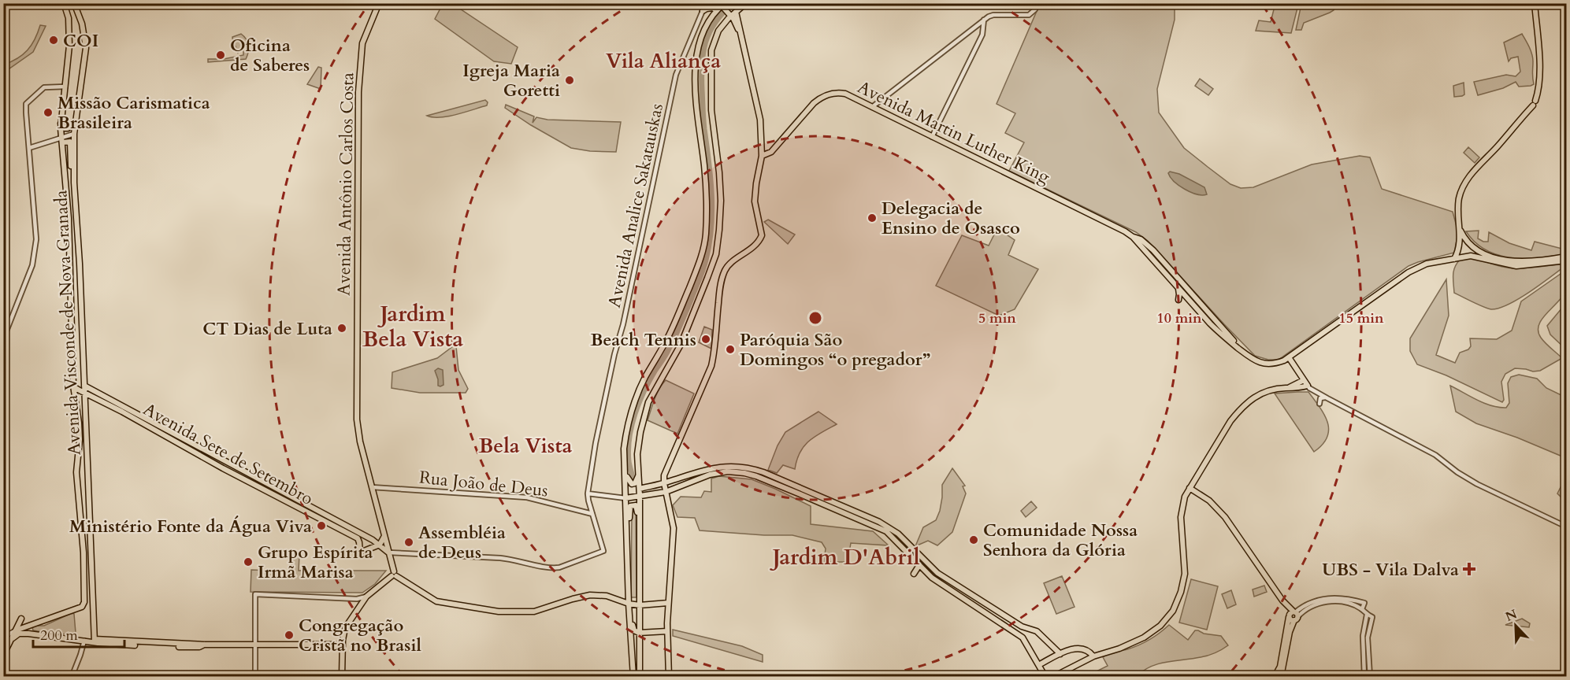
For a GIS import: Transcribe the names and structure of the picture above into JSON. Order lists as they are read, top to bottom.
{
  "streets": {
    "main road": [
      "Avenida Martin Luther King",
      "Avenida Antônio Carlos Costa",
      "Avenida Visconde de Nova Granada",
      "Avenida Sete de Setembro"
    ],
    "street": ["Avenida Analice Sakatauskas", "Rua João de Deus"]
  },
  "crossings": [
    ["Avenida Antônio Carlos Costa", "Avenida Analice Sakatauskas"],
    ["Avenida Antônio Carlos Costa", "Avenida Sete de Setembro"],
    ["Avenida Antônio Carlos Costa", "Rua João de Deus"],
    ["Avenida Analice Sakatauskas", "Avenida Sete de Setembro"],
    ["Avenida Analice Sakatauskas", "Rua João de Deus"],
    ["Avenida Visconde de Nova Granada", "Avenida Sete de Setembro"]
  ],
  "districts": [
    "Vila Aliança",
    "Jardim Bela Vista",
    "Bela Vista",
    "Jardim D'Abril"
  ],
  "places": {
    "other": [
      "COI",
      "Oficina de Saberes",
      "Igreja Maria Goretti",
      "Missão Carismatica Brasileira",
      "Delegacia de Ensino de Osasco",
      "CT Dias de Luta",
      "Beach Tennis",
      "Paróquia São Domingos “o pregador”",
      "Ministério Fonte da Água Viva",
      "Comunidade Nossa Senhora da Glória",
      "Assembléia de Deus",
      "Grupo Espírita Irmã Marisa",
      "Congregação Cristã no Brasil"
    ],
    "health": ["UBS - Vila Dalva"]
  },
  "scale_bar": "200 m",
  "north": "top left",
  "rings": ["5 min", "10 min", "15 min"]
}
